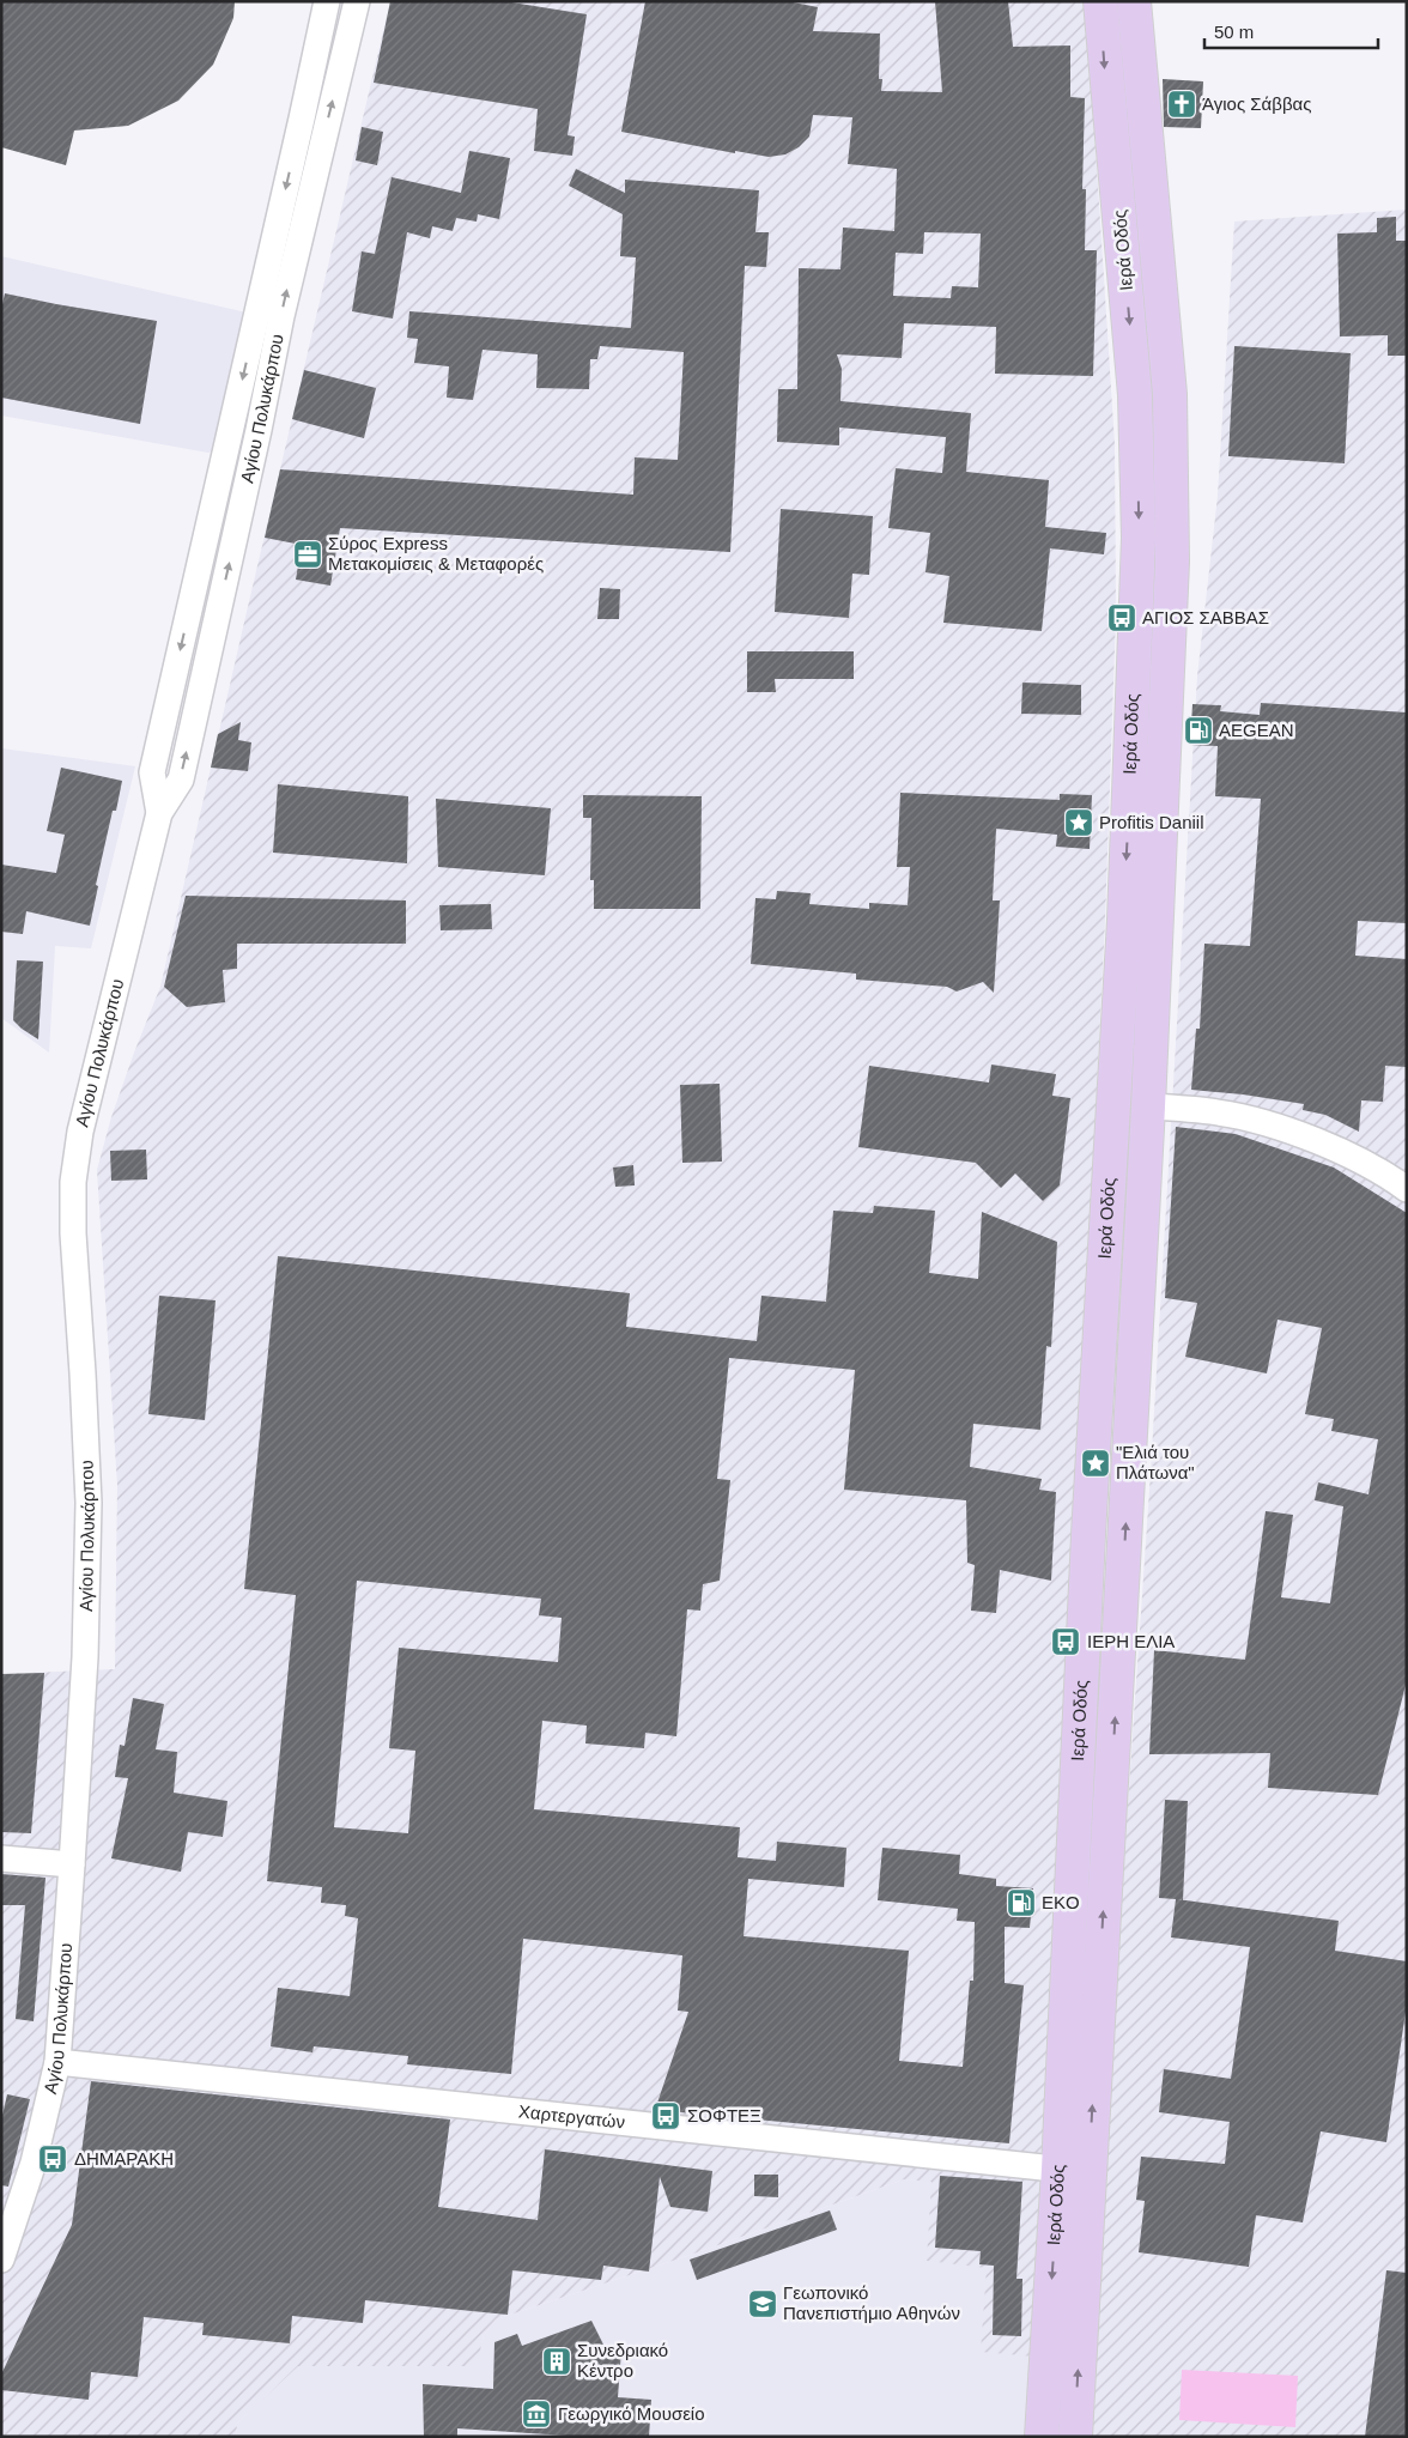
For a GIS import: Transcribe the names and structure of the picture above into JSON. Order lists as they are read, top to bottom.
{
  "streets": {
    "main road": ["Ιερά Οδός"],
    "street": ["Αγίου Πολυκάρπου", "Χαρτεργατών"]
  },
  "crossings": [
    ["Ιερά Οδός", "Χαρτεργατών"],
    ["Αγίου Πολυκάρπου", "Χαρτεργατών"]
  ],
  "places": {
    "church": ["Άγιος Σάββας"],
    "office": ["Σύρος Express Μετακομίσεις & Μεταφορές"],
    "bus stop": [
      "ΑΓΙΟΣ ΣΑΒΒΑΣ",
      "ΙΕΡΗ ΕΛΙΑ",
      "ΣΟΦΤΕΞ",
      "ΔΗΜΑΡΑΚΗ"
    ],
    "fuel station": ["AEGEAN", "EKO"],
    "place": ["Profitis Daniil", "\"Ελιά του Πλάτωνα\""],
    "school or university": ["Γεωπονικό Πανεπιστήμιο Αθηνών"],
    "building": ["Συνεδριακό Κέντρο"],
    "museum": ["Γεωργικό Μουσείο"]
  },
  "scale_bar": "50 m"
}
